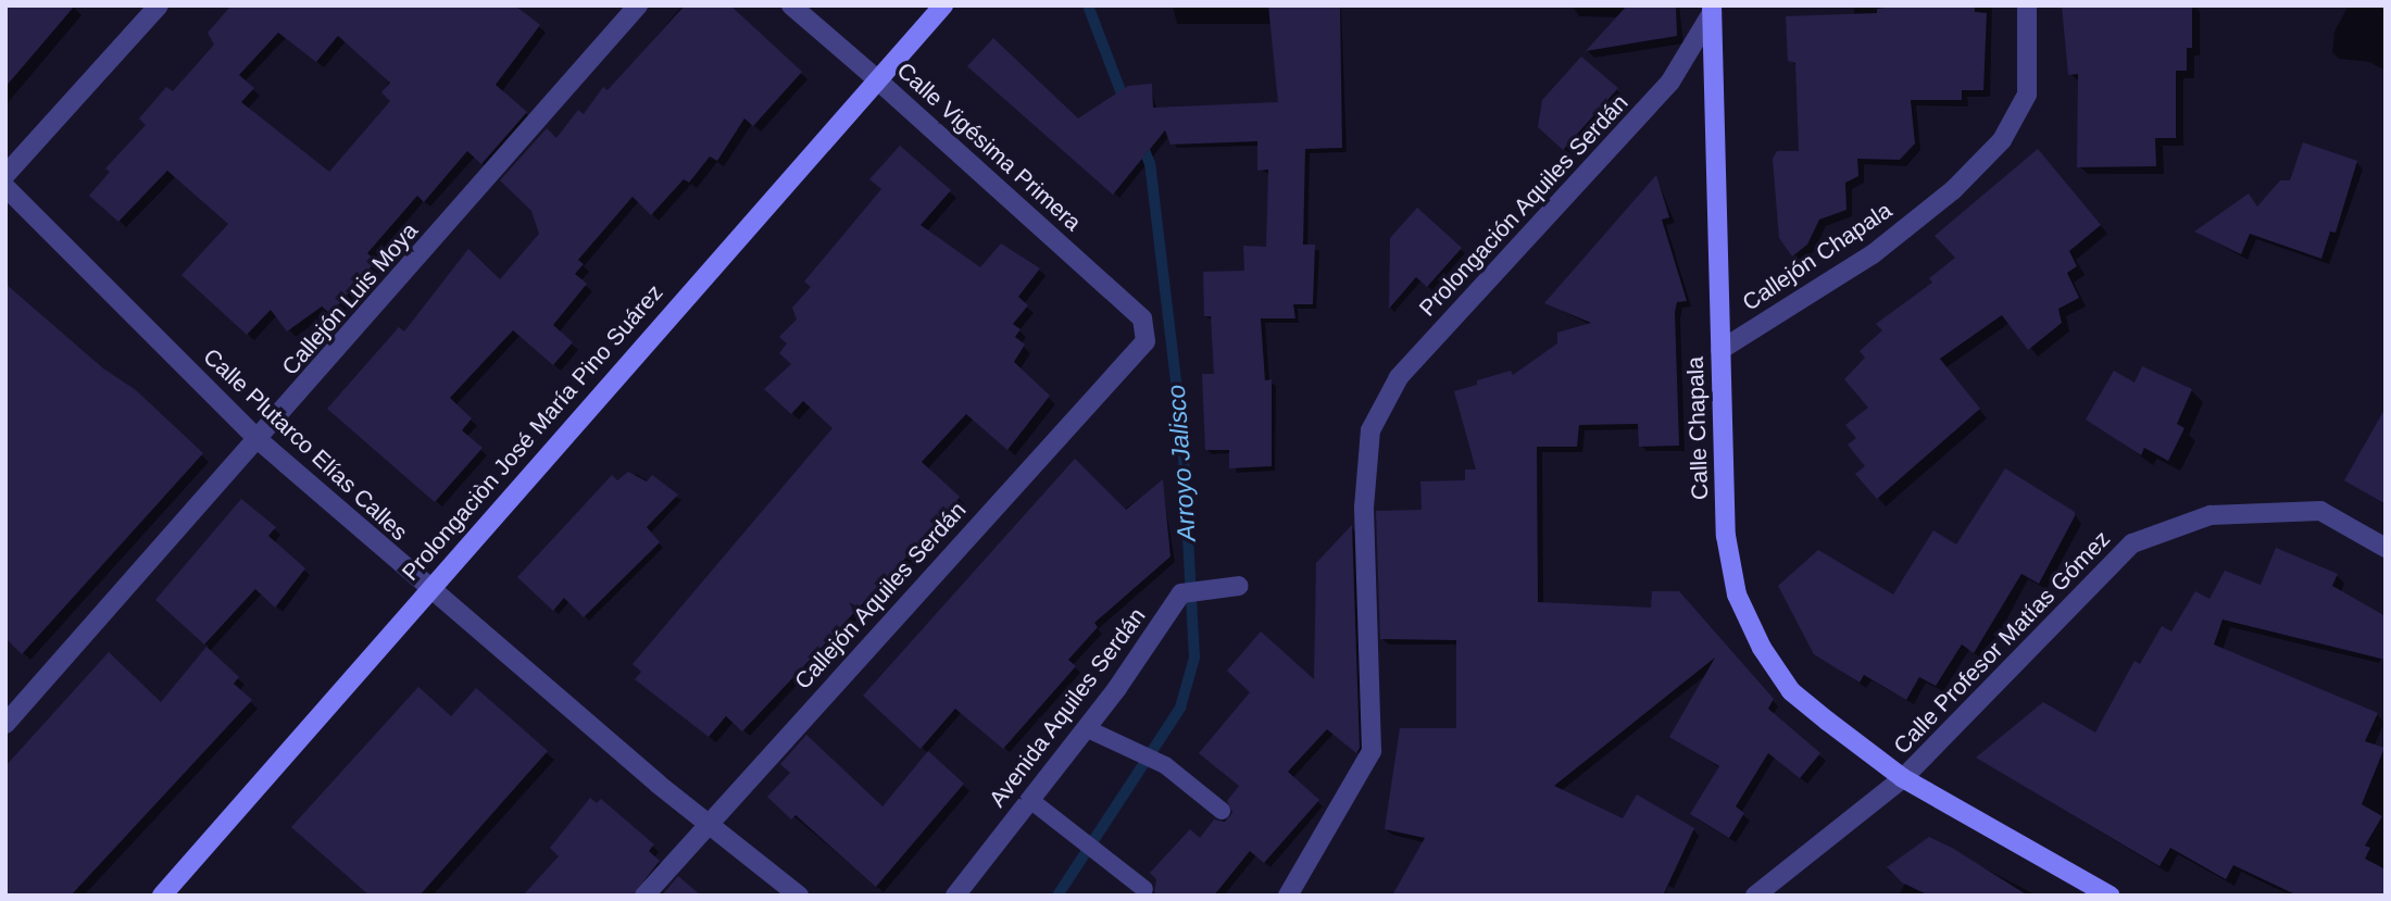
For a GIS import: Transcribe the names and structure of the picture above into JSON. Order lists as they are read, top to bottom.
{
  "streets": {
    "main road": ["Calle Chapala", "Prolongaciòn José María Pino Suárez"],
    "street": [
      "Calle Vigésima Primera",
      "Prolongación Aquiles Serdán",
      "Callejón Chapala",
      "Callejón Luis Moya",
      "Calle Plutarco Elías Calles",
      "Callejón Aquiles Serdán",
      "Calle Profesor Matías Gómez",
      "Avenida Aquiles Serdán"
    ]
  },
  "crossings": [
    ["Calle Vigésima Primera", "Prolongaciòn José María Pino Suárez"],
    ["Calle Vigésima Primera", "Callejón Aquiles Serdán"],
    ["Prolongación Aquiles Serdán", "Calle Chapala"],
    ["Callejón Chapala", "Calle Chapala"],
    ["Callejón Luis Moya", "Calle Plutarco Elías Calles"],
    ["Calle Chapala", "Calle Profesor Matías Gómez"],
    ["Prolongaciòn José María Pino Suárez", "Calle Plutarco Elías Calles"],
    ["Calle Plutarco Elías Calles", "Callejón Aquiles Serdán"]
  ],
  "water": ["Arroyo Jalisco"]
}
